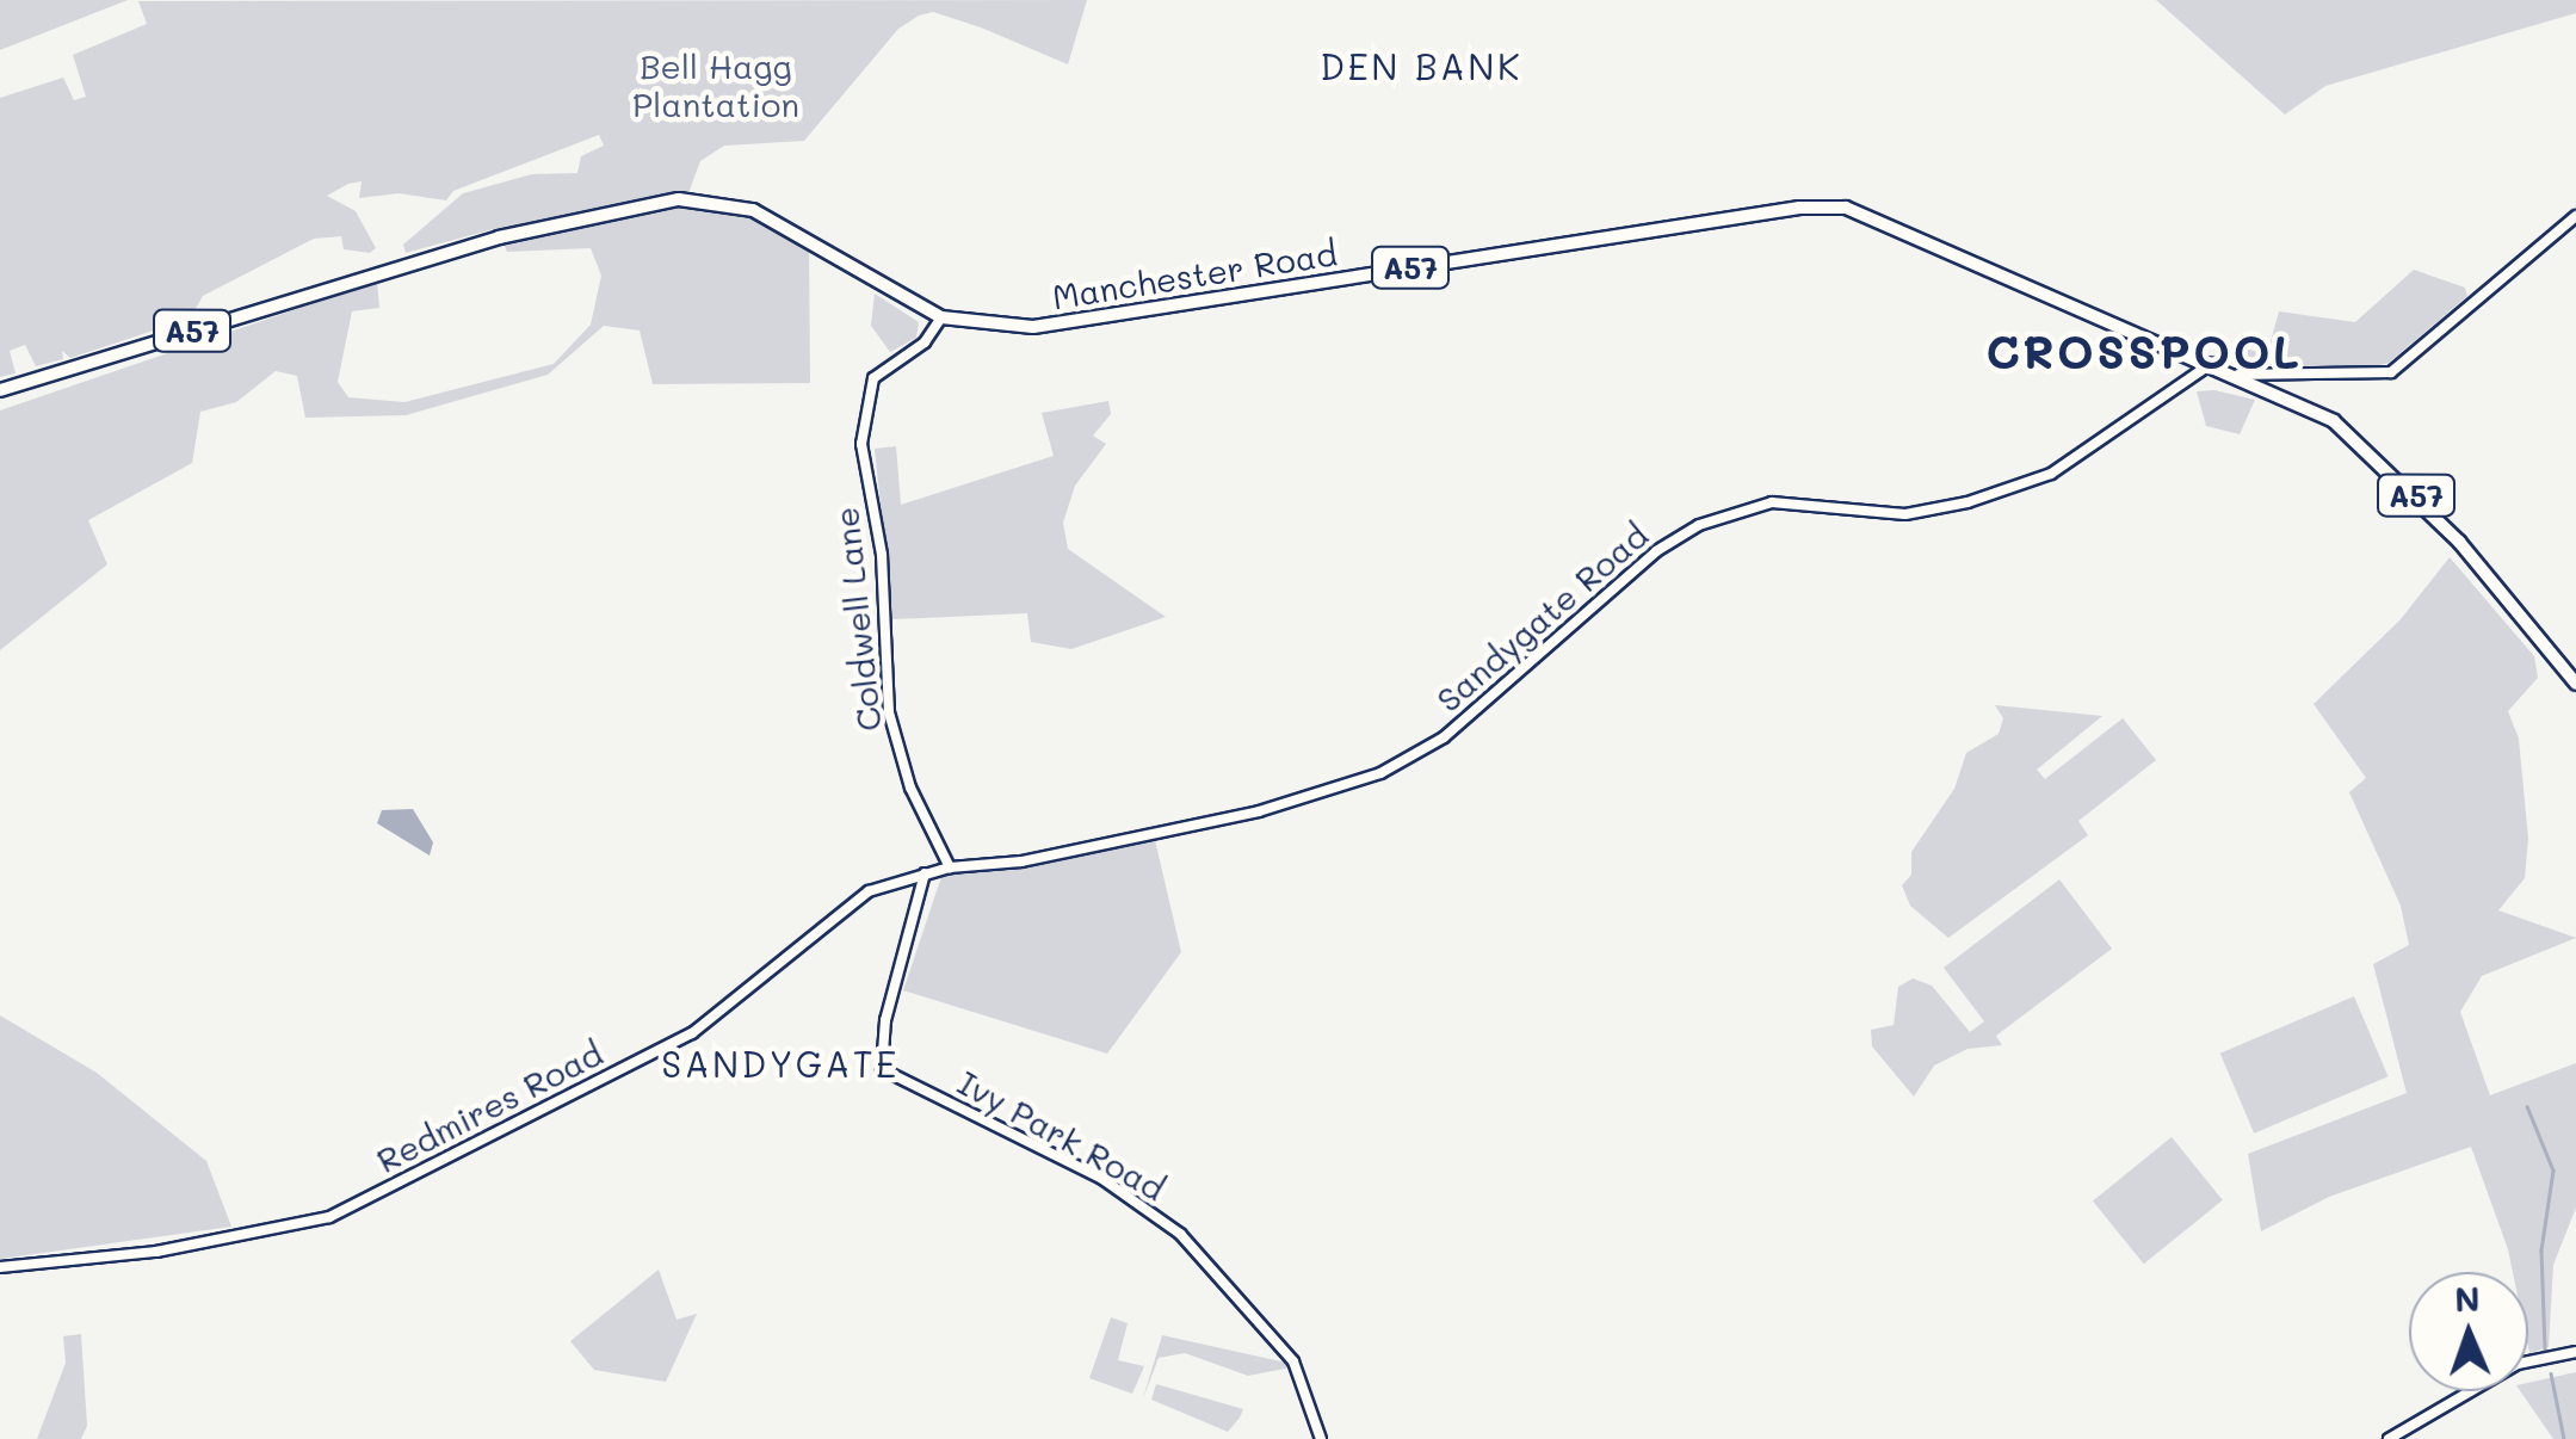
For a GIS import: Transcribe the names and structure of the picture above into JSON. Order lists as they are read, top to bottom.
{
  "streets": {
    "main road": ["A57", "Manchester Road"],
    "street": [
      "Sandygate Road",
      "Coldwell Lane",
      "Redmires Road",
      "Ivy Park Road"
    ]
  },
  "crossings": [
    ["Manchester Road", "Sandygate Road"],
    ["Manchester Road", "Coldwell Lane"],
    ["Sandygate Road", "Coldwell Lane"],
    ["Sandygate Road", "Redmires Road"],
    ["Coldwell Lane", "Redmires Road"],
    ["Redmires Road", "Ivy Park Road"]
  ],
  "districts": ["DEN BANK", "CROSSPOOL", "SANDYGATE"],
  "parks": ["Bell Hagg Plantation"],
  "north": "top"
}
